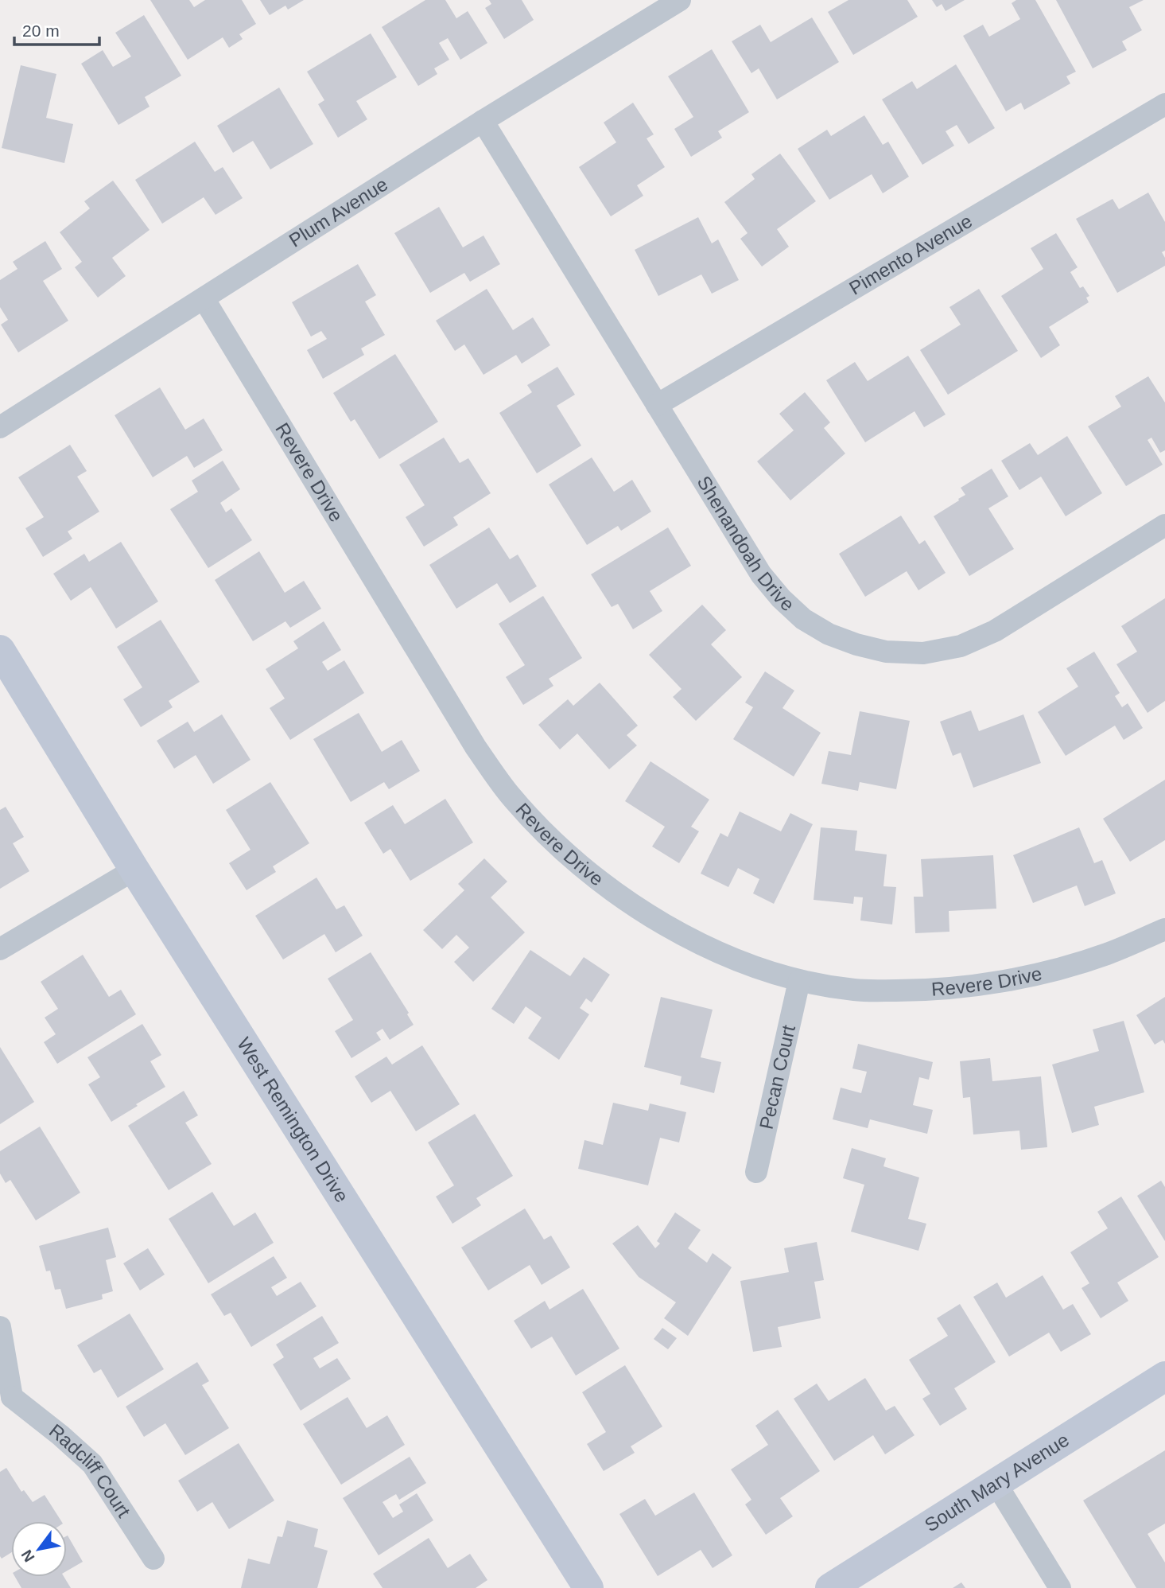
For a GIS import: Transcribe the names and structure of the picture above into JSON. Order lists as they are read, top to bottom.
{
  "streets": {
    "street": [
      "Plum Avenue",
      "Pimento Avenue",
      "Revere Drive",
      "Shenandoah Drive",
      "Pecan Court",
      "West Remington Drive",
      "Radcliff Court",
      "South Mary Avenue"
    ]
  },
  "crossings": [
    ["Plum Avenue", "Revere Drive"],
    ["Plum Avenue", "Shenandoah Drive"],
    ["Pimento Avenue", "Shenandoah Drive"],
    ["Revere Drive", "Pecan Court"]
  ],
  "scale_bar": "20 m",
  "north": "bottom left"
}
